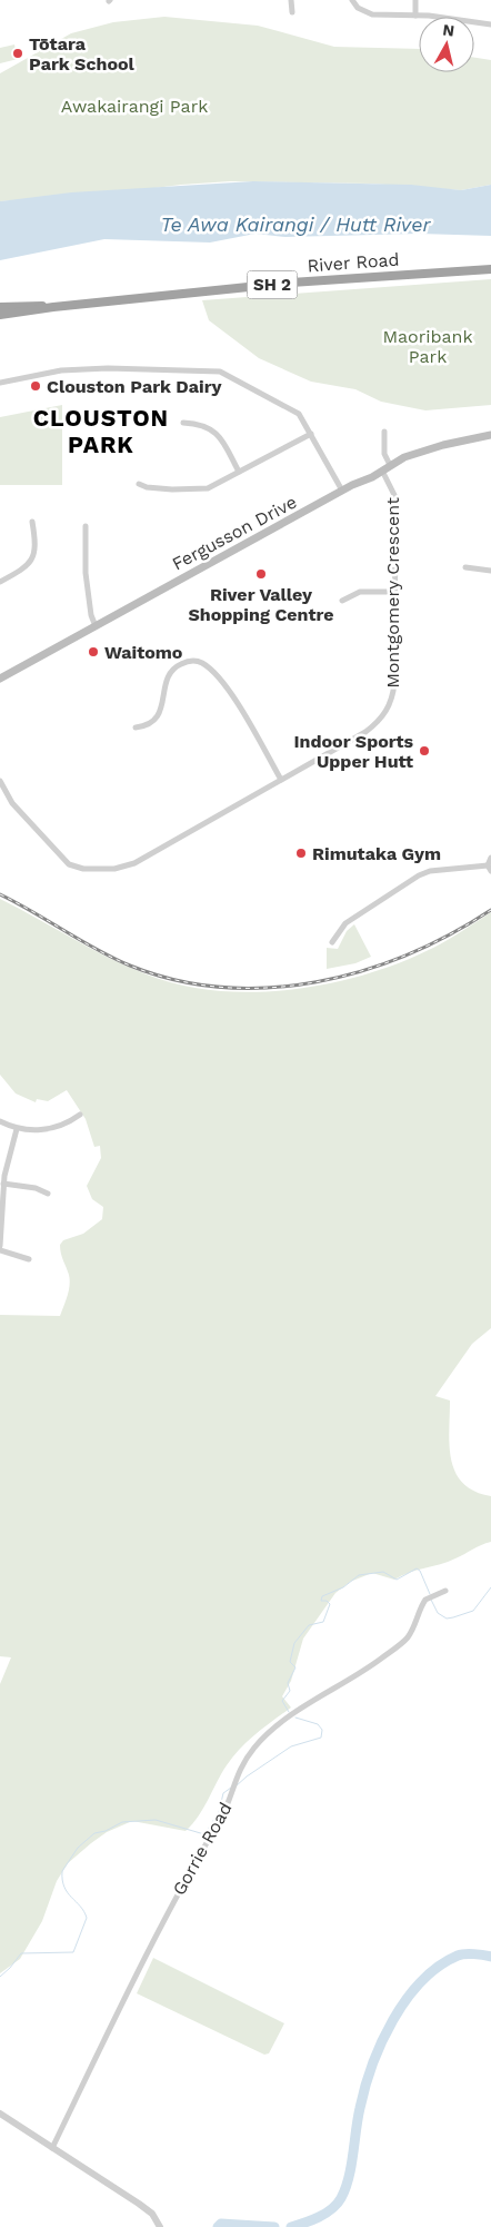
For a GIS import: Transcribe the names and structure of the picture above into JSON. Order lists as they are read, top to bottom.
{
  "streets": {
    "highway": ["River Road", "SH 2"],
    "main road": ["Fergusson Drive"],
    "street": ["Montgomery Crescent", "Gorrie Road"]
  },
  "crossings": [
    ["Fergusson Drive", "Montgomery Crescent"]
  ],
  "districts": ["CLOUSTON PARK"],
  "water": ["Te Awa Kairangi / Hutt River"],
  "parks": ["Awakairangi Park", "Maoribank Park"],
  "places": [
    "Tōtara Park School",
    "Clouston Park Dairy",
    "River Valley Shopping Centre",
    "Waitomo",
    "Indoor Sports Upper Hutt",
    "Rimutaka Gym"
  ],
  "north": "top"
}
